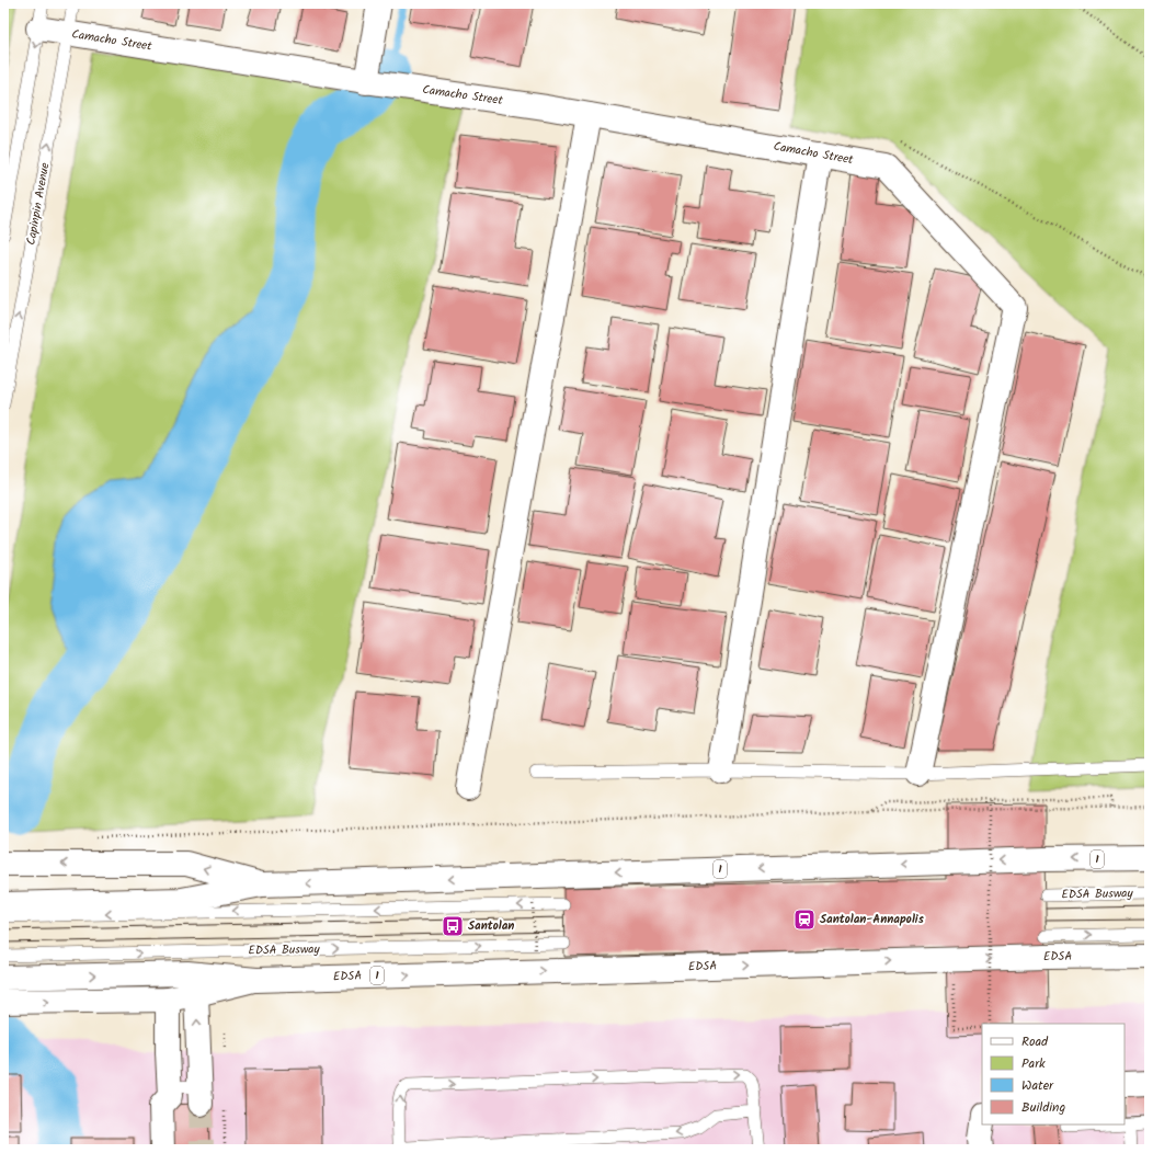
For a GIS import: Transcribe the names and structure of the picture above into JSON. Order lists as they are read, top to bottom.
{
  "streets": {
    "main road": ["Camacho Street", "1", "EDSA"],
    "lane": ["Capinpin Avenue", "EDSA Busway"]
  },
  "crossings": [
    ["Camacho Street", "Capinpin Avenue"],
    ["EDSA Busway", "EDSA"]
  ],
  "places": {
    "station": ["Santolan-Annapolis"],
    "bus stop": ["Santolan"]
  },
  "legend": [
    "Road",
    "Park",
    "Water",
    "Building"
  ]
}
